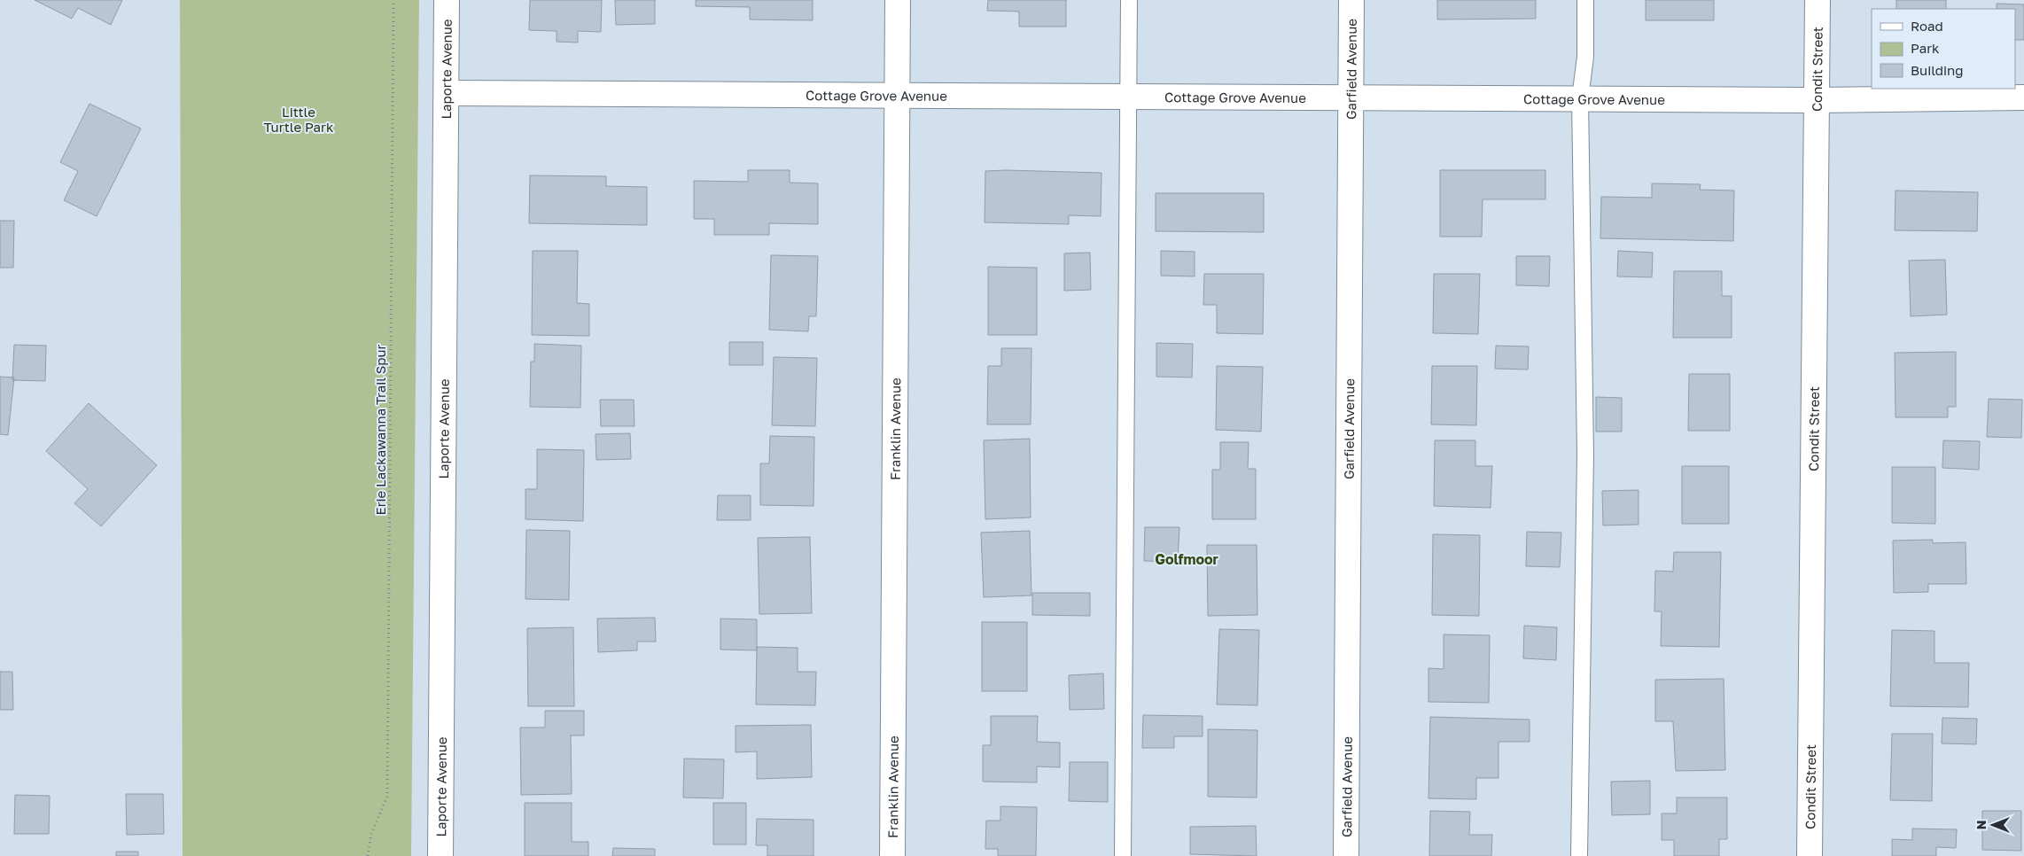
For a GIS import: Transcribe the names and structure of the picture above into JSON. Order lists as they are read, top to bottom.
{
  "streets": {
    "street": [
      "Laporte Avenue",
      "Garfield Avenue",
      "Condit Street",
      "Cottage Grove Avenue",
      "Franklin Avenue"
    ],
    "path": ["Erie Lackawanna Trail Spur"]
  },
  "crossings": [
    ["Laporte Avenue", "Cottage Grove Avenue"],
    ["Garfield Avenue", "Cottage Grove Avenue"],
    ["Condit Street", "Cottage Grove Avenue"],
    ["Cottage Grove Avenue", "Franklin Avenue"]
  ],
  "districts": ["Golfmoor"],
  "parks": ["Little Turtle Park"],
  "legend": ["Road", "Park", "Building"],
  "north": "left"
}
